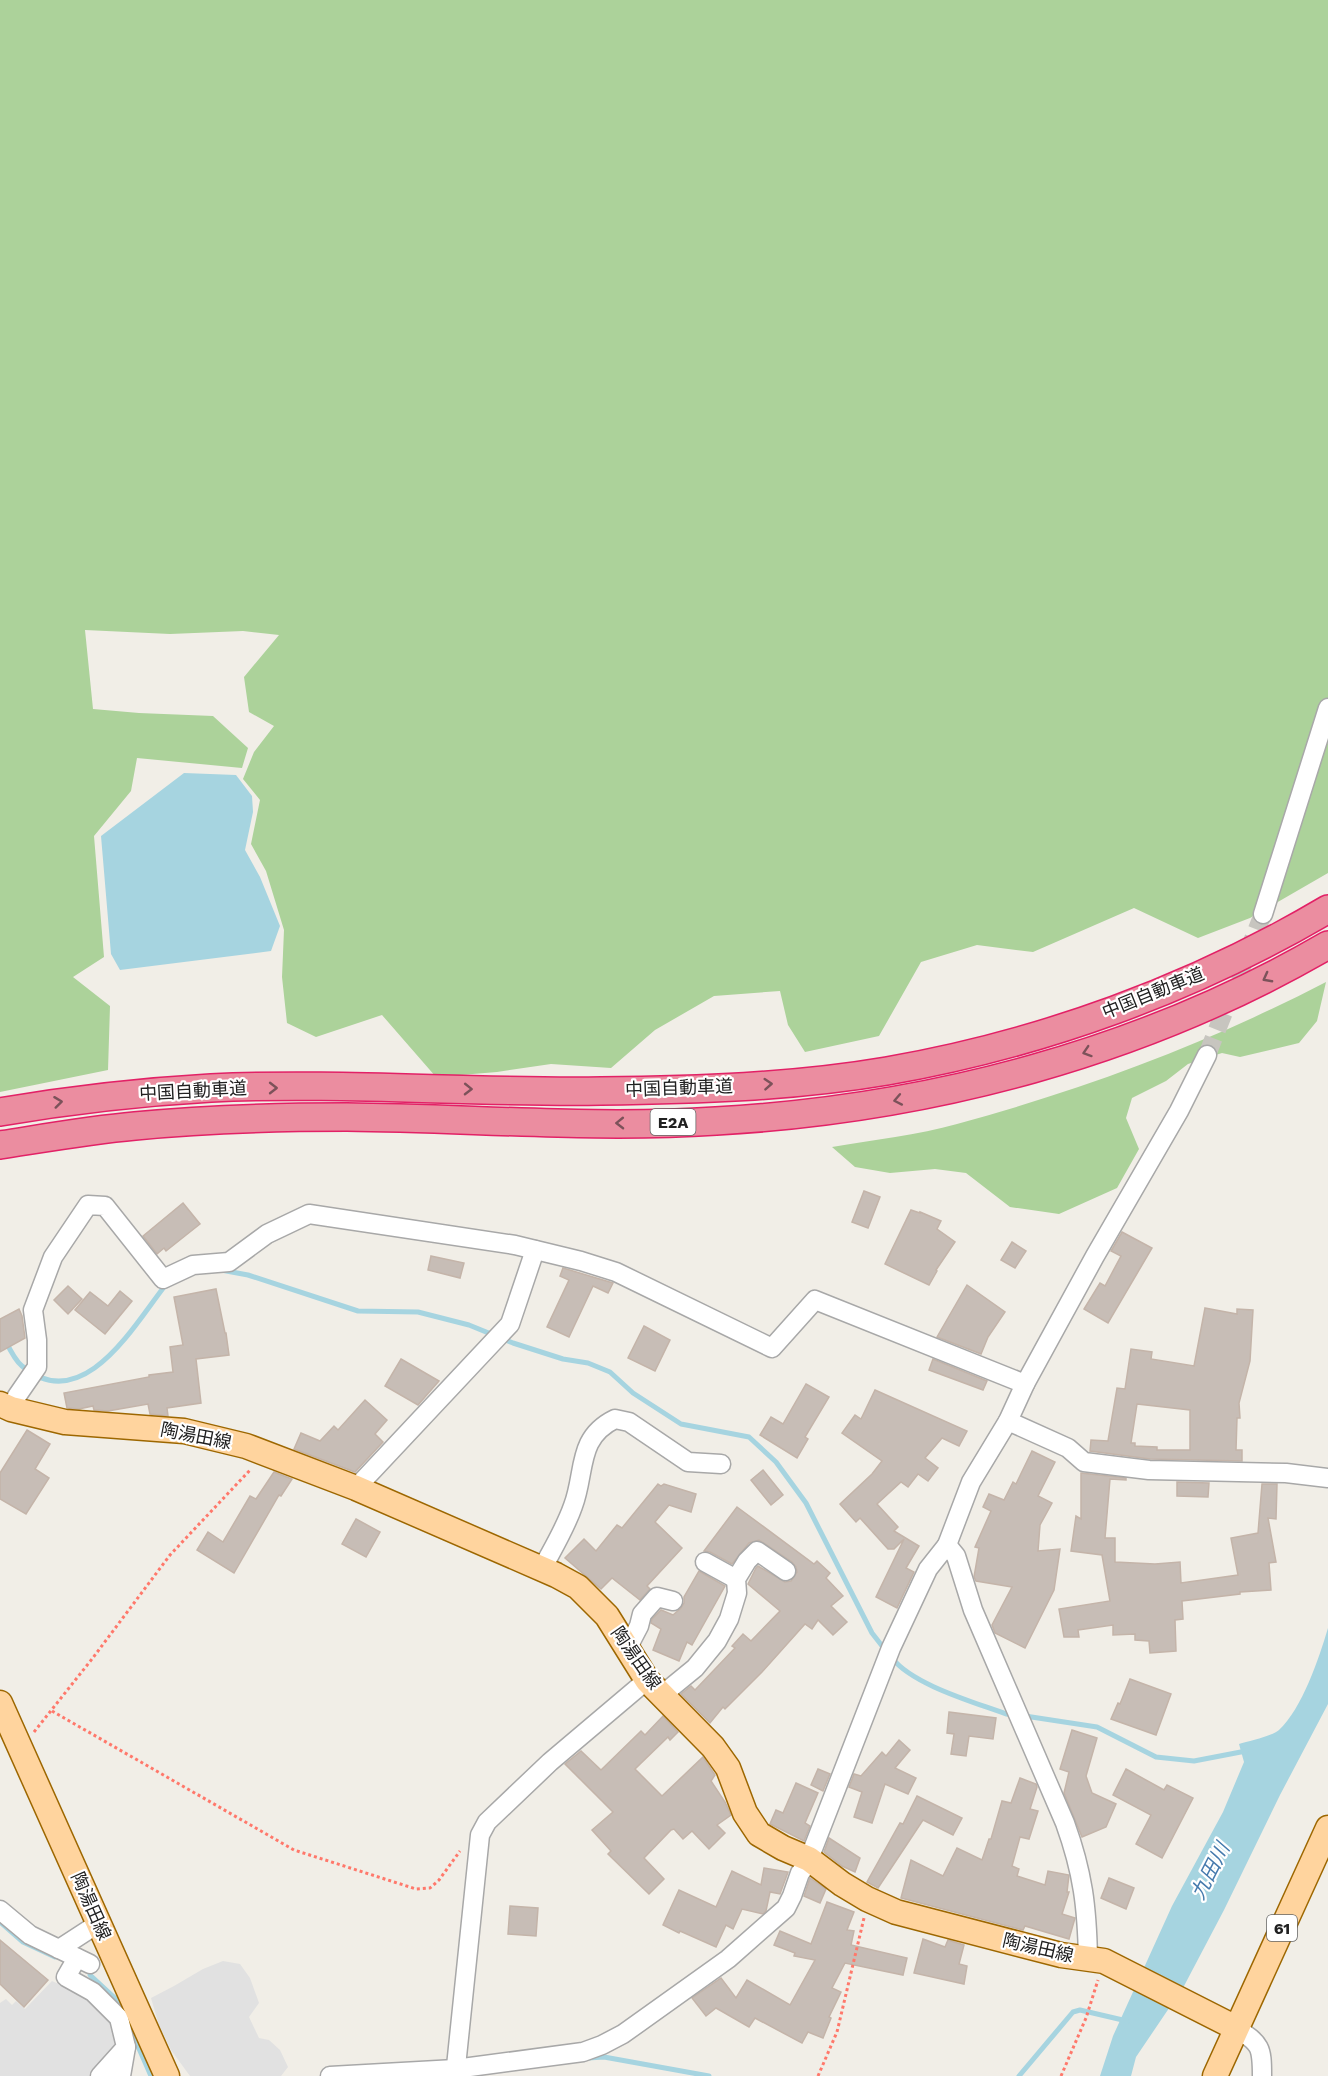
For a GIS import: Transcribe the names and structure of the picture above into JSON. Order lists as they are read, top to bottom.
{
  "streets": {
    "highway": ["中国自動車道", "E2A"],
    "main road": ["陶湯田線", "61"]
  },
  "crossings": [
    ["陶湯田線", "61"]
  ],
  "water": ["九田川"]
}
